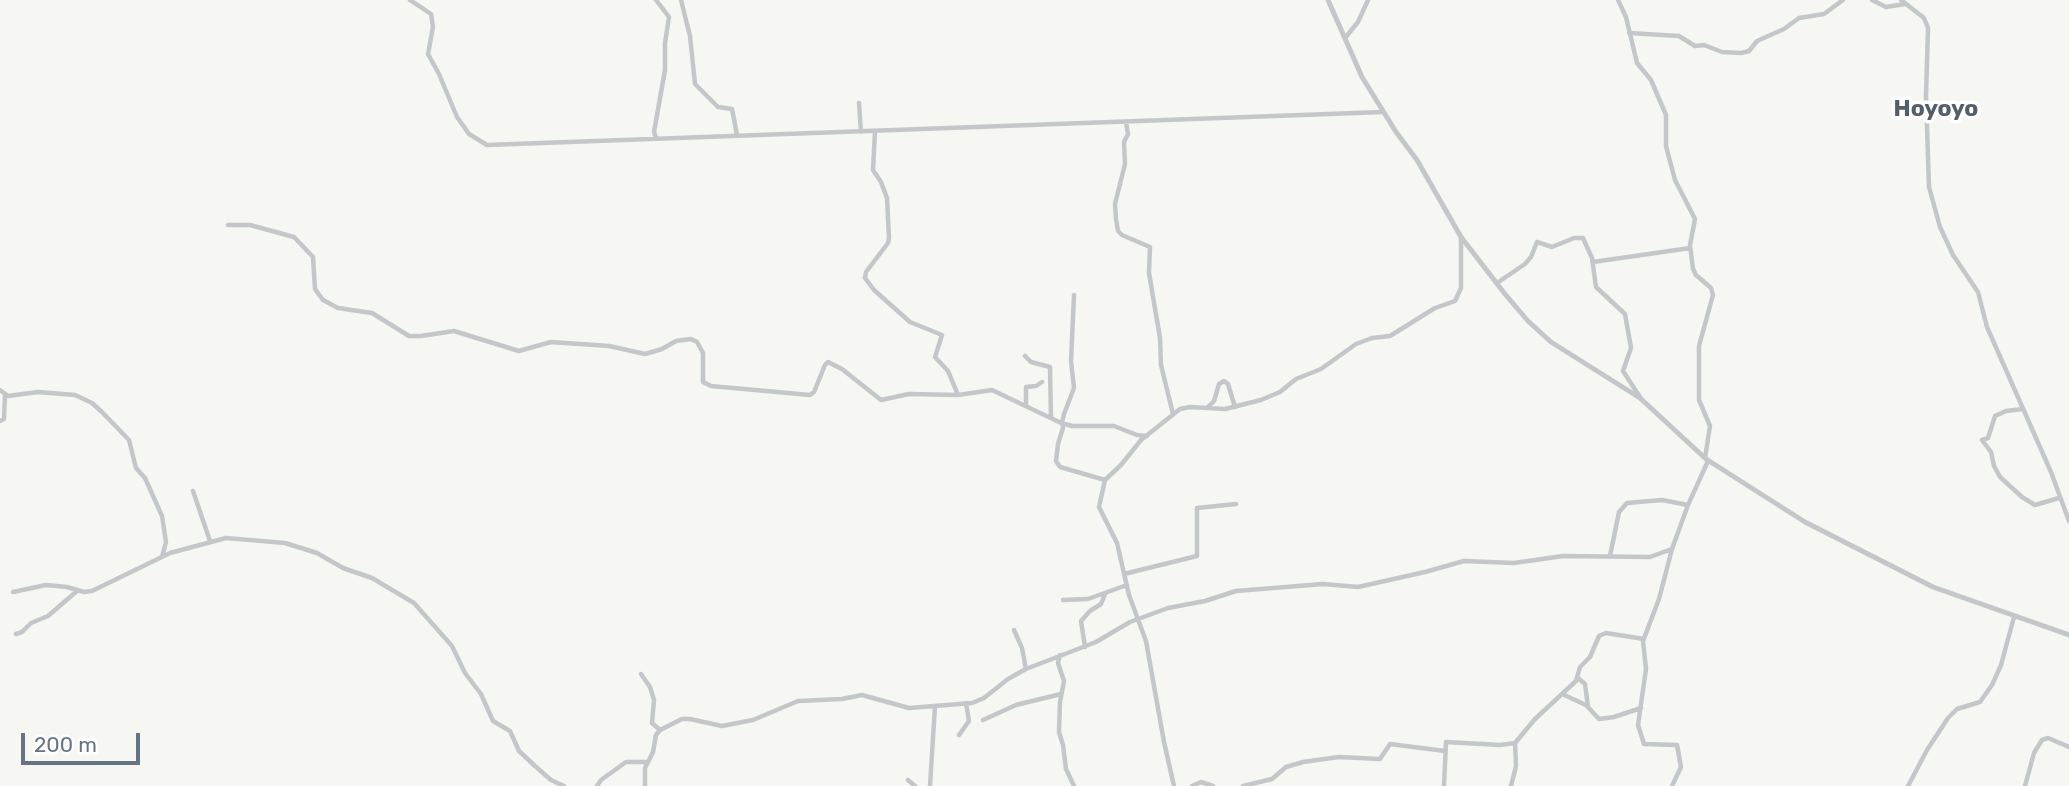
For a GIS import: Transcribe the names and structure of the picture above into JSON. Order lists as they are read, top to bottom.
{
  "districts": ["Hoyoyo"],
  "scale_bar": "200 m"
}
